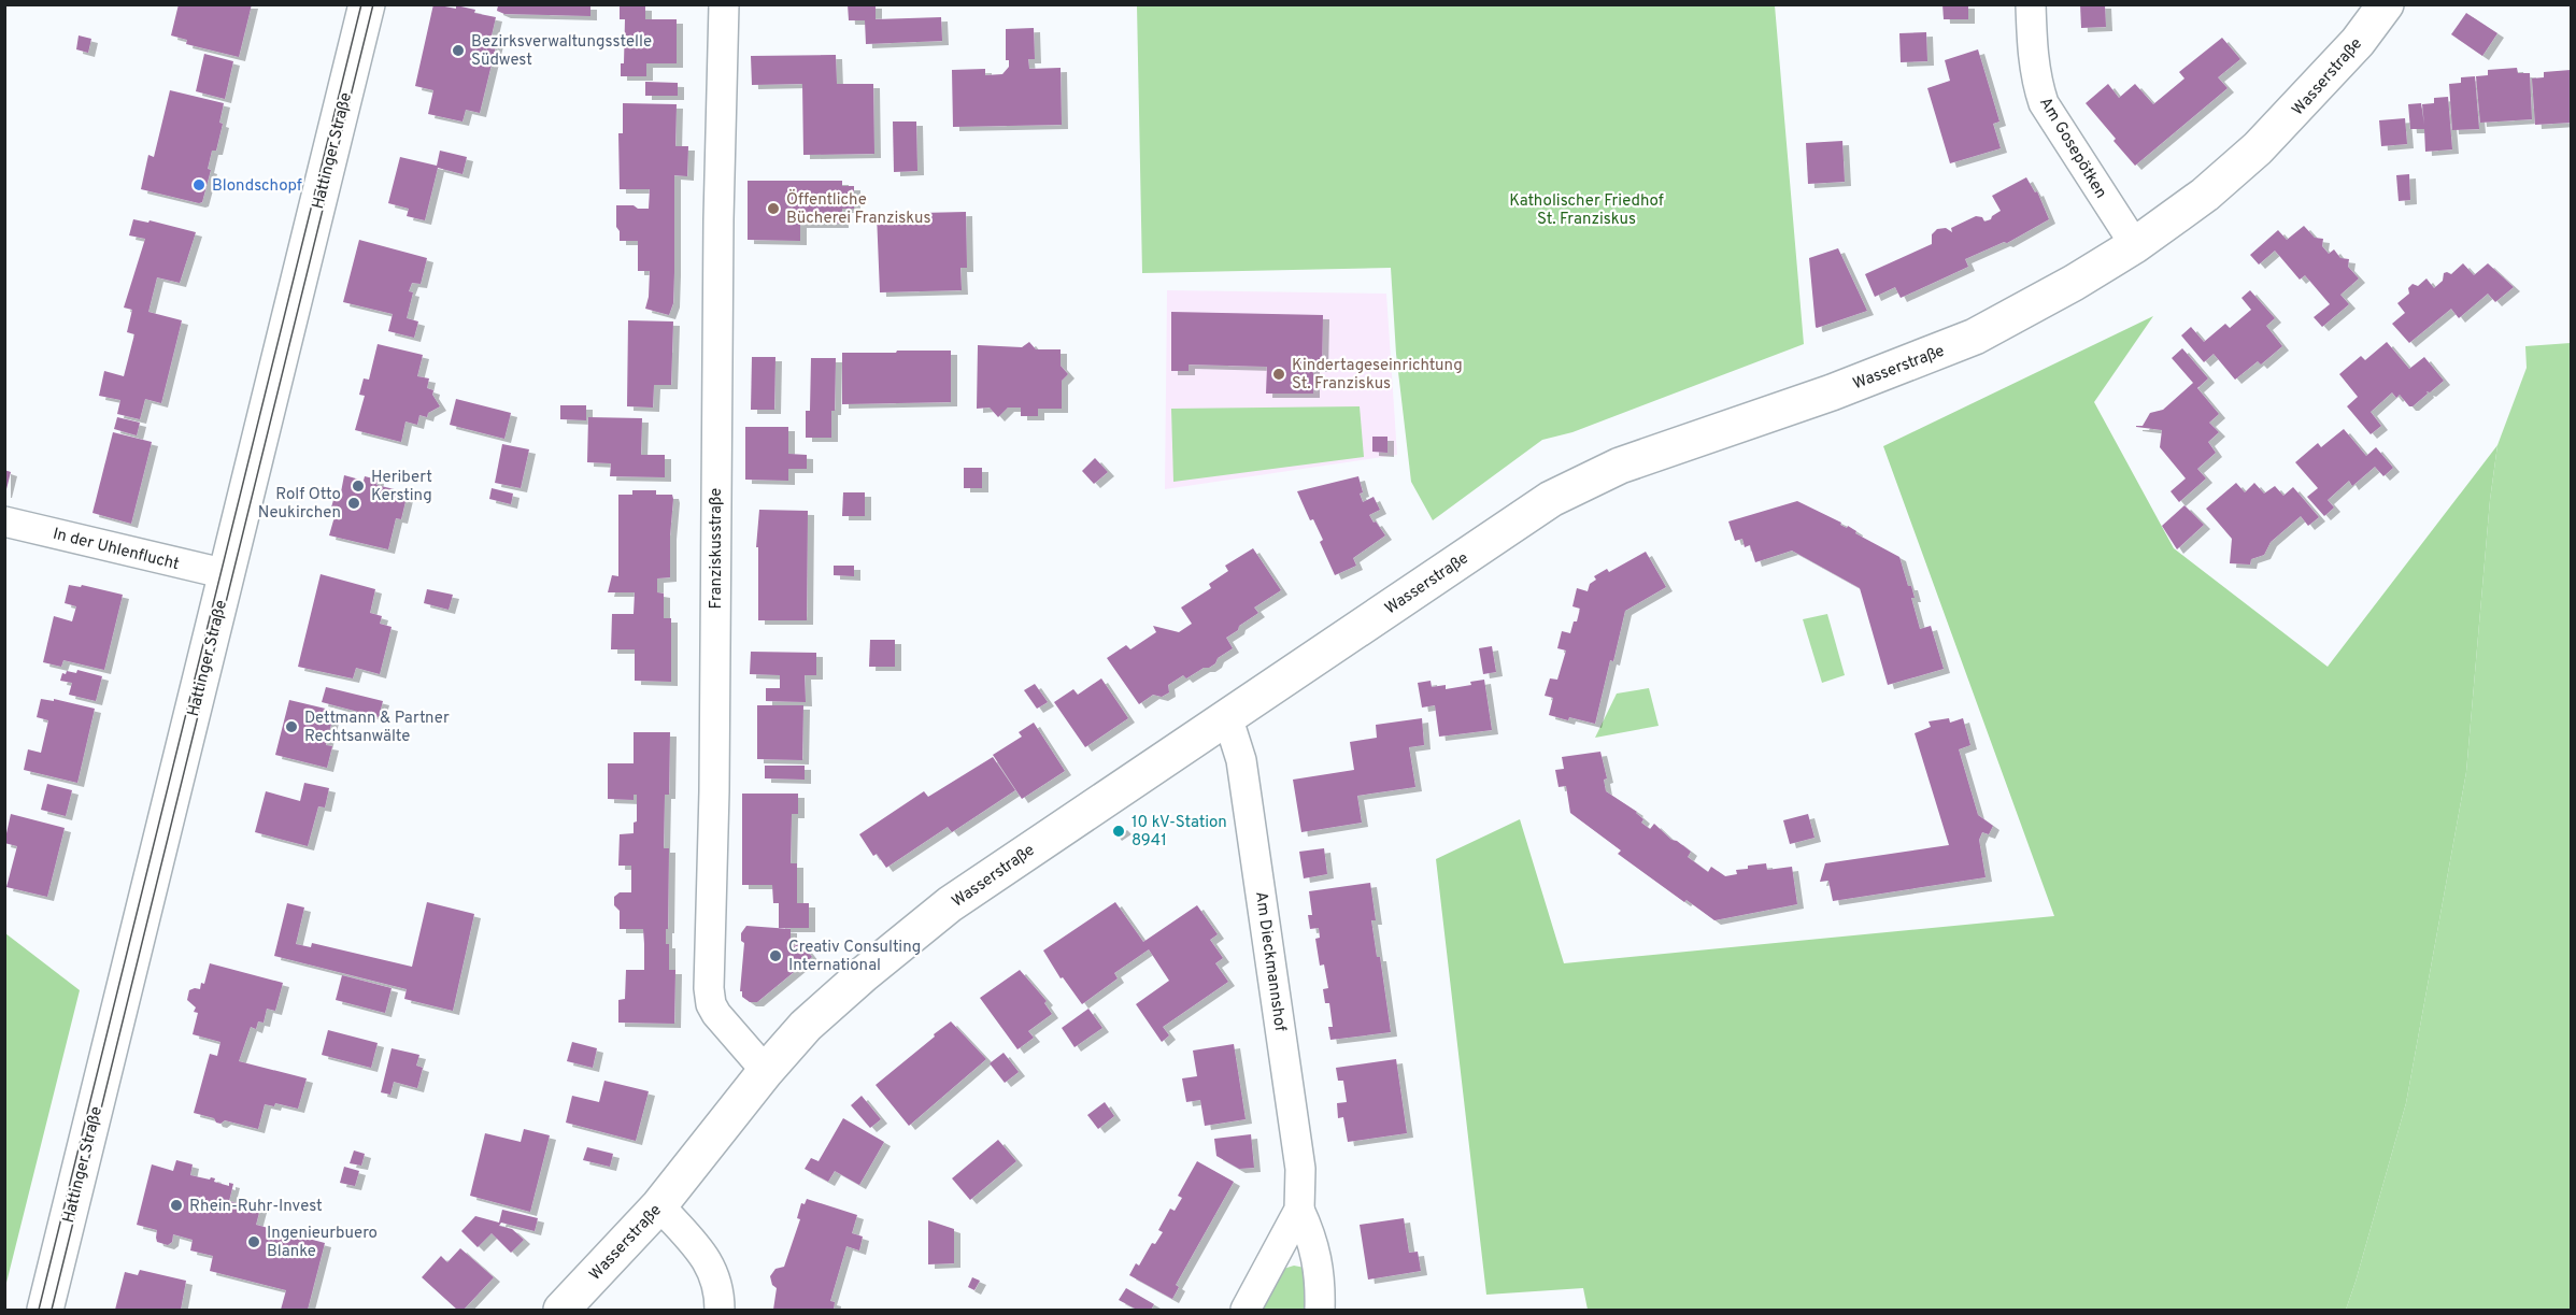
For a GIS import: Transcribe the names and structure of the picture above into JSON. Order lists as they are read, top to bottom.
{
  "streets": {
    "main road": ["Wasserstraße", "Hattinger Straße"],
    "street": [
      "Am Gosepötken",
      "In der Uhlenflucht",
      "Franziskusstraße",
      "Am Dieckmannshof"
    ]
  },
  "crossings": [
    ["Wasserstraße", "Am Gosepötken"],
    ["Wasserstraße", "Franziskusstraße"],
    ["Wasserstraße", "Am Dieckmannshof"],
    ["Hattinger Straße", "In der Uhlenflucht"]
  ],
  "parks": ["Katholischer Friedhof St. Franziskus"],
  "places": [
    "Bezirksverwaltungsstelle Südwest",
    "Blondschopf",
    "Öffentliche Bücherei Franziskus",
    "Kindertageseinrichtung St. Franziskus",
    "Heribert Kersting",
    "Rolf Otto Neukirchen",
    "Dettmann & Partner Rechtsanwälte",
    "10 kV-Station 8941",
    "Creativ Consulting International",
    "Rhein-Ruhr-Invest",
    "Ingenieurbuero Blanke"
  ]
}
